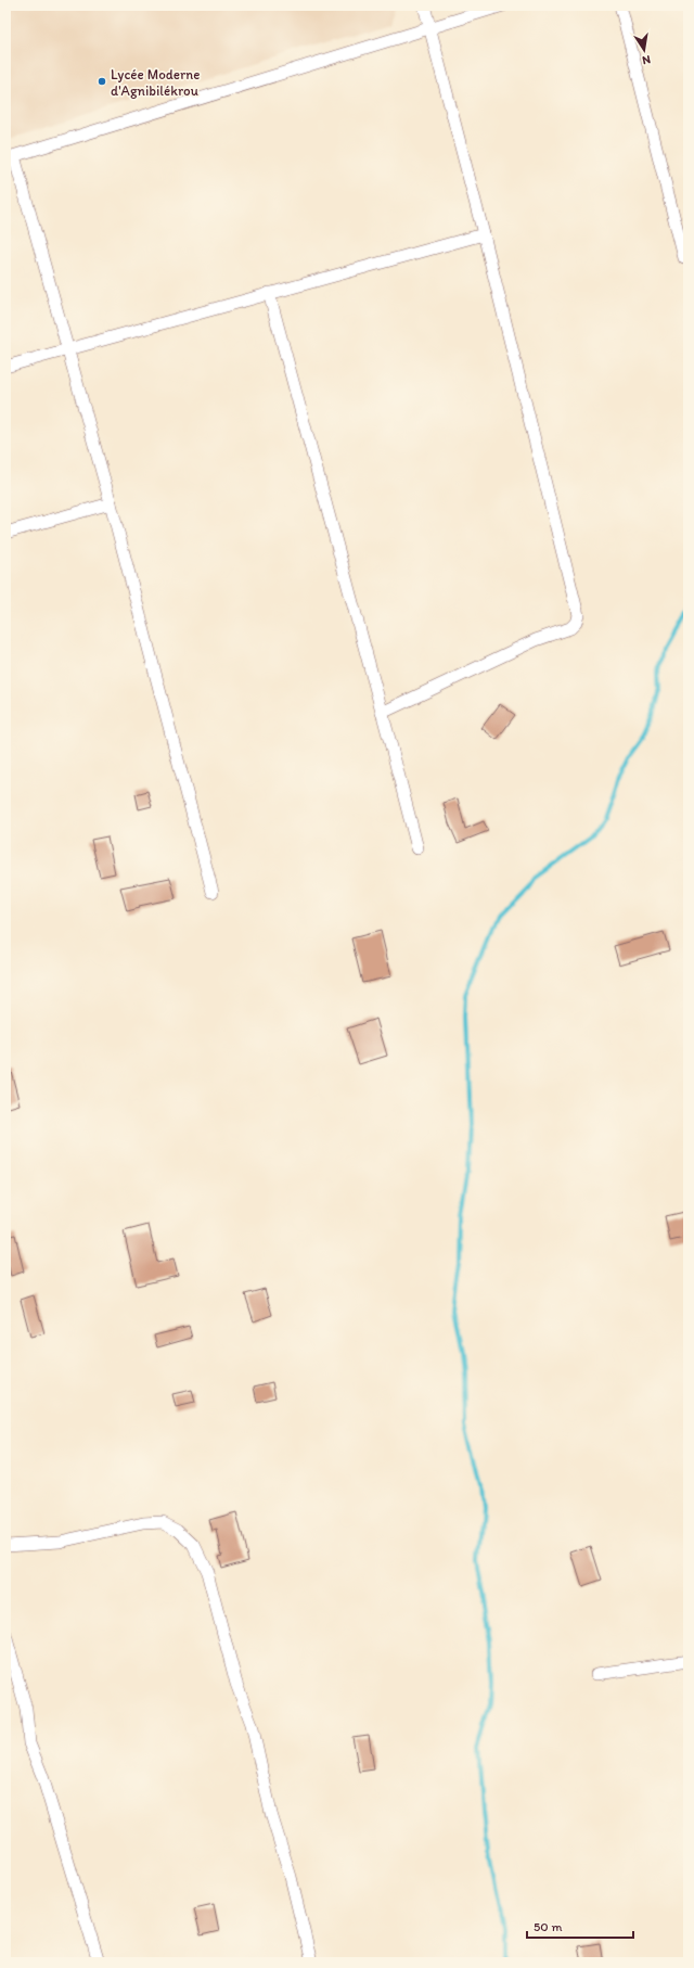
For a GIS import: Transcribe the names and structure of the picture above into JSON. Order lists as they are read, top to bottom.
{
  "places": ["Lycée Moderne d'Agnibilékrou"],
  "scale_bar": "50 m",
  "north": "bottom"
}
